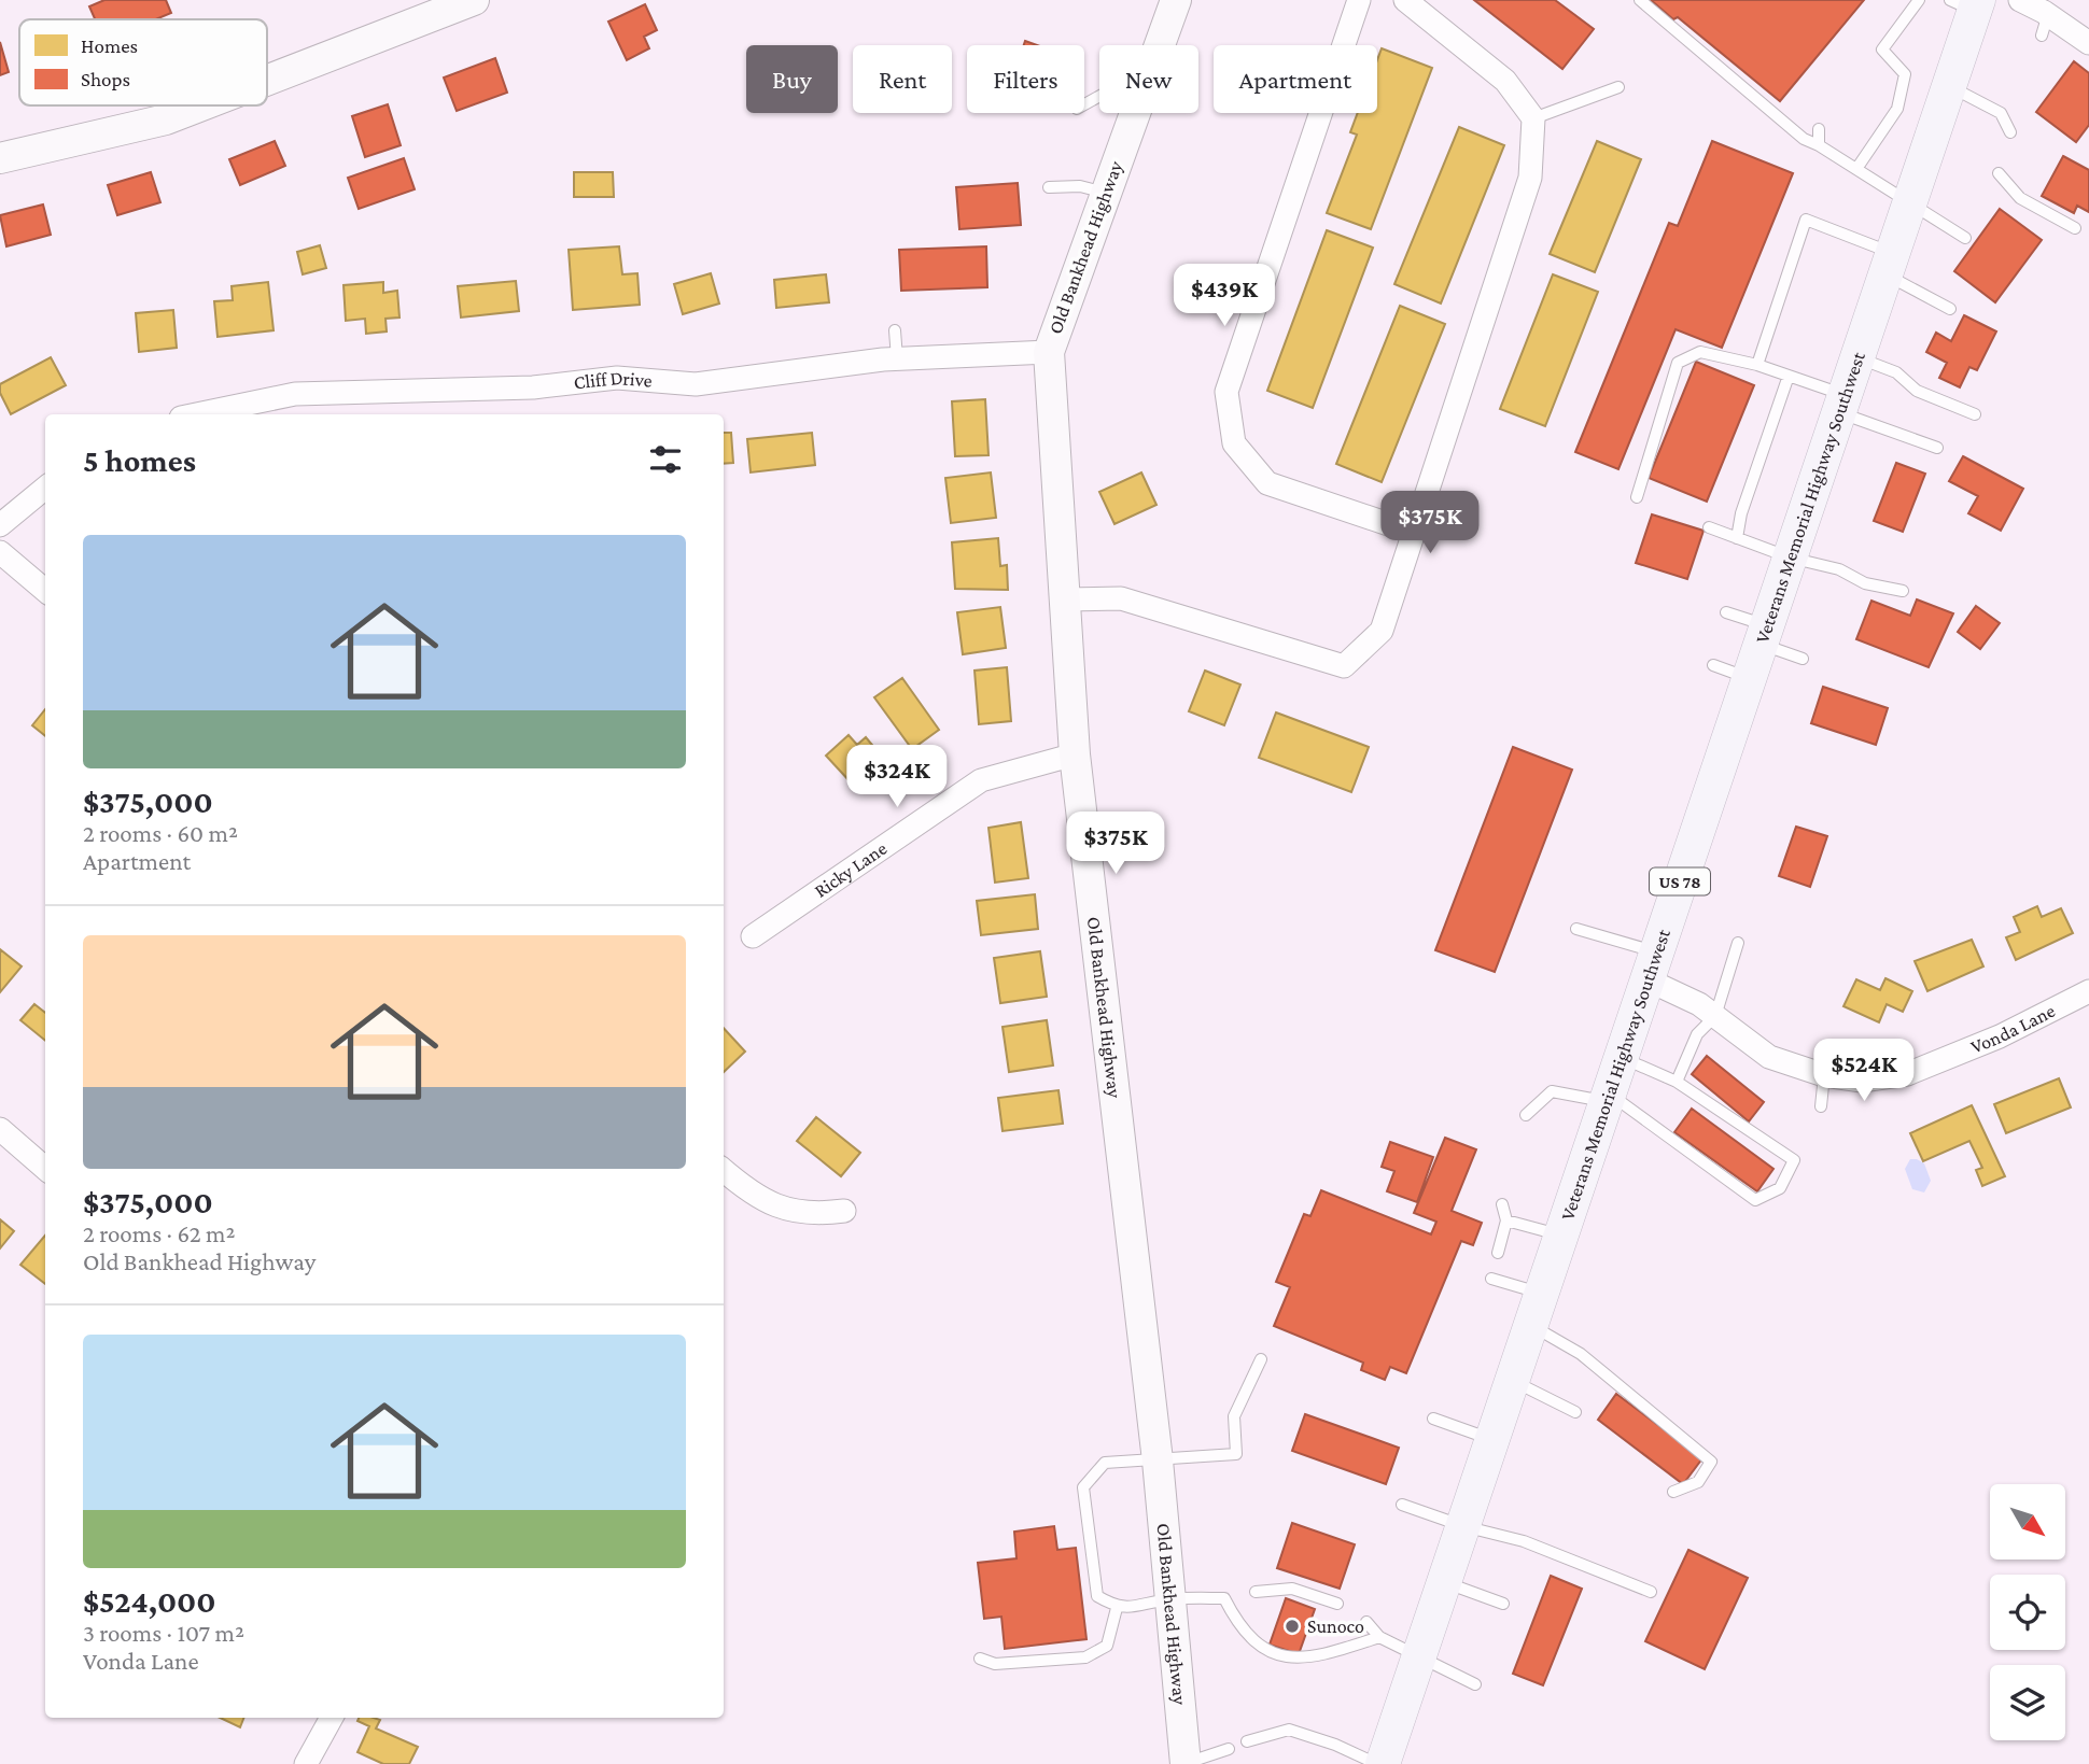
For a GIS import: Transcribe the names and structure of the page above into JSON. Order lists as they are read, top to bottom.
{
  "streets": {
    "main road": ["Veterans Memorial Highway Southwest", "US 78"],
    "street": [
      "Old Bankhead Highway",
      "Cliff Drive",
      "Ricky Lane",
      "Vonda Lane"
    ]
  },
  "crossings": [
    ["Old Bankhead Highway", "Cliff Drive"],
    ["Old Bankhead Highway", "Ricky Lane"],
    ["Veterans Memorial Highway Southwest", "Vonda Lane"]
  ],
  "places": ["Sunoco"],
  "legend": ["Homes", "Shops"],
  "north": "bottom right",
  "page": {
    "chip": [
      "Buy",
      "Rent",
      "Filters",
      "New",
      "Apartment"
    ],
    "price": [
      "$439K",
      "$375K",
      "$324K",
      "$375K",
      "$524K"
    ],
    "heading": "5 homes",
    "list": [
      {
        "name": "$375,000",
        "note": "2 rooms · 60 m² · Apartment"
      },
      {
        "name": "$375,000",
        "note": "2 rooms · 62 m² · Old Bankhead Highway"
      },
      {
        "name": "$524,000",
        "note": "3 rooms · 107 m² · Vonda Lane"
      }
    ]
  }
}
